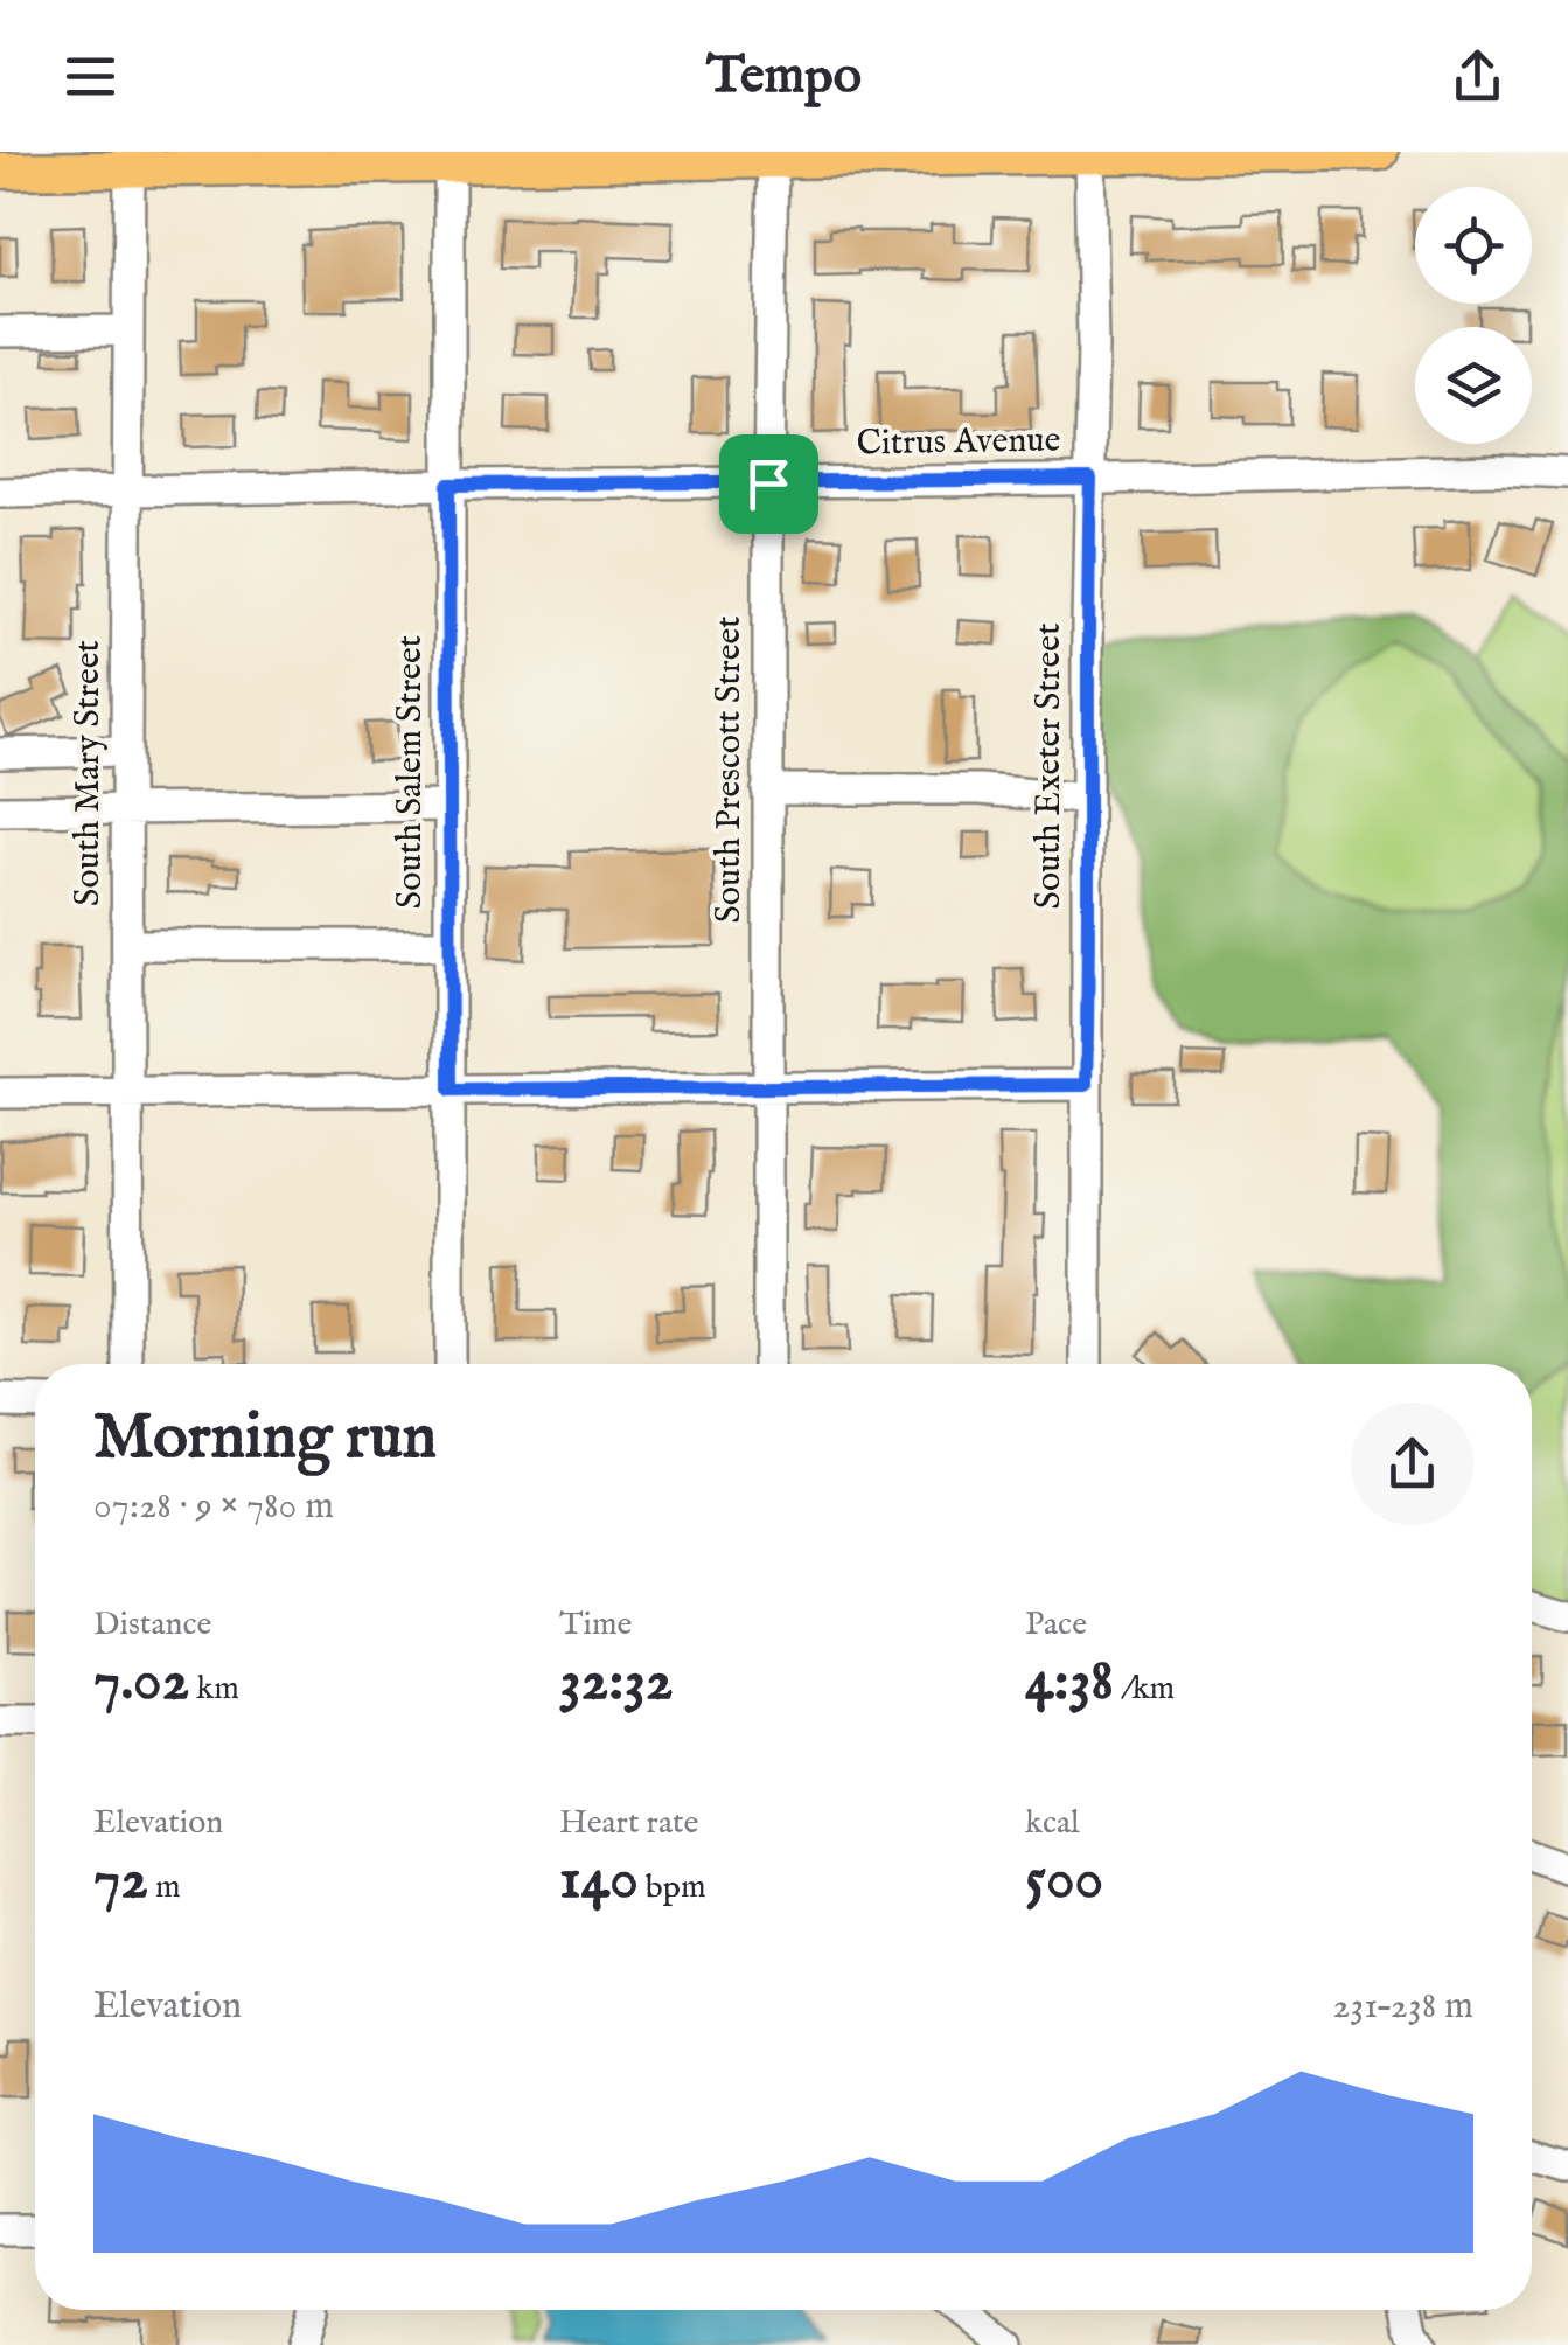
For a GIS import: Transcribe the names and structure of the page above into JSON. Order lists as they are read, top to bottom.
{
  "streets": {
    "street": [
      "Citrus Avenue",
      "South Exeter Street",
      "South Prescott Street",
      "South Salem Street",
      "South Mary Street"
    ]
  },
  "crossings": [
    ["Citrus Avenue", "South Exeter Street"],
    ["Citrus Avenue", "South Prescott Street"],
    ["Citrus Avenue", "South Salem Street"],
    ["Citrus Avenue", "South Mary Street"]
  ],
  "page": {
    "header": "Tempo",
    "heading": ["Morning run", "07:28 · 9 × 780 m"],
    "stats": [
      ["Distance", "7.02 km"],
      ["Time", "32:32"],
      ["Pace", "4:38 /km"],
      ["Elevation", "72 m"],
      ["Heart rate", "140 bpm"],
      ["kcal", "500"]
    ],
    "chart": ["Elevation", "231–238 m"]
  }
}
